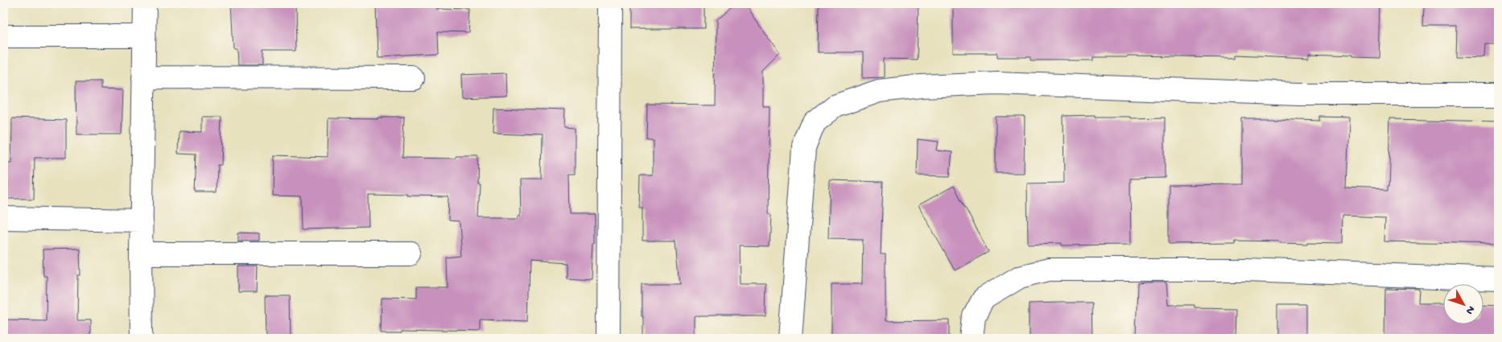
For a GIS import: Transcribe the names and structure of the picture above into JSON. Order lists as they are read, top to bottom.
{
  "north": "bottom right"
}
